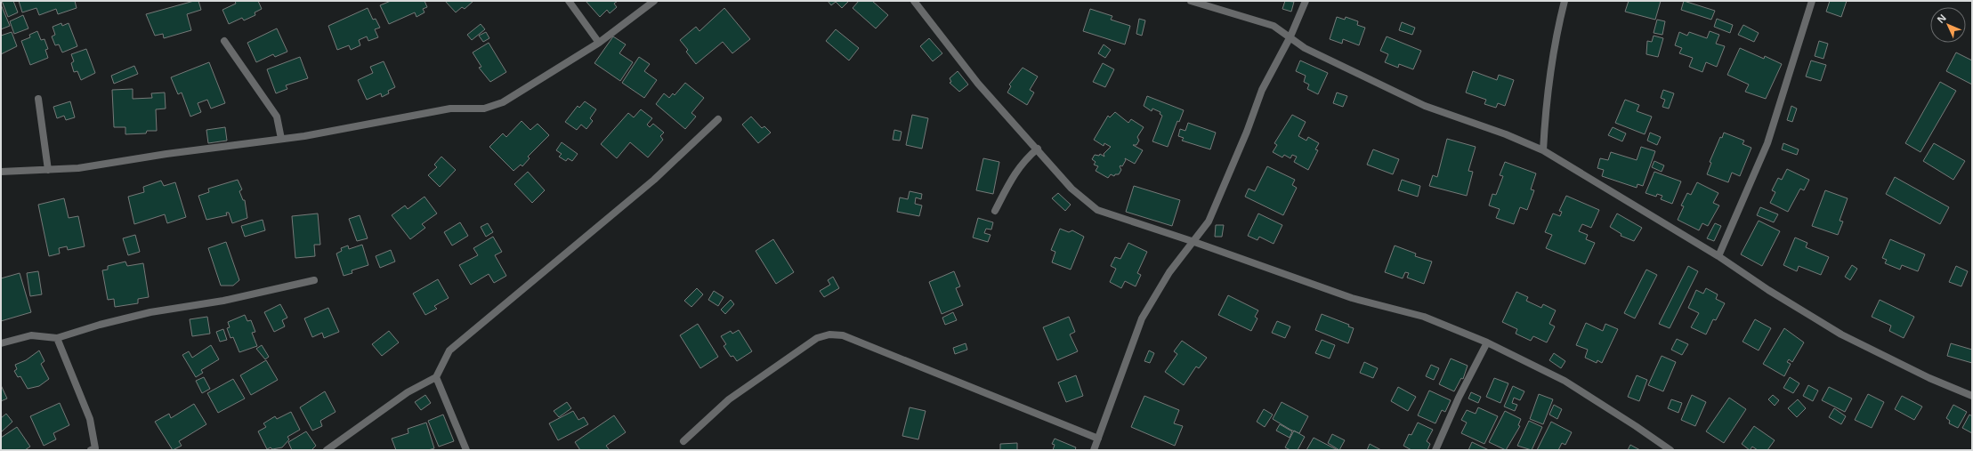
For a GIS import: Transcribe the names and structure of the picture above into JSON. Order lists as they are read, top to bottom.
{
  "north": "top left"
}
